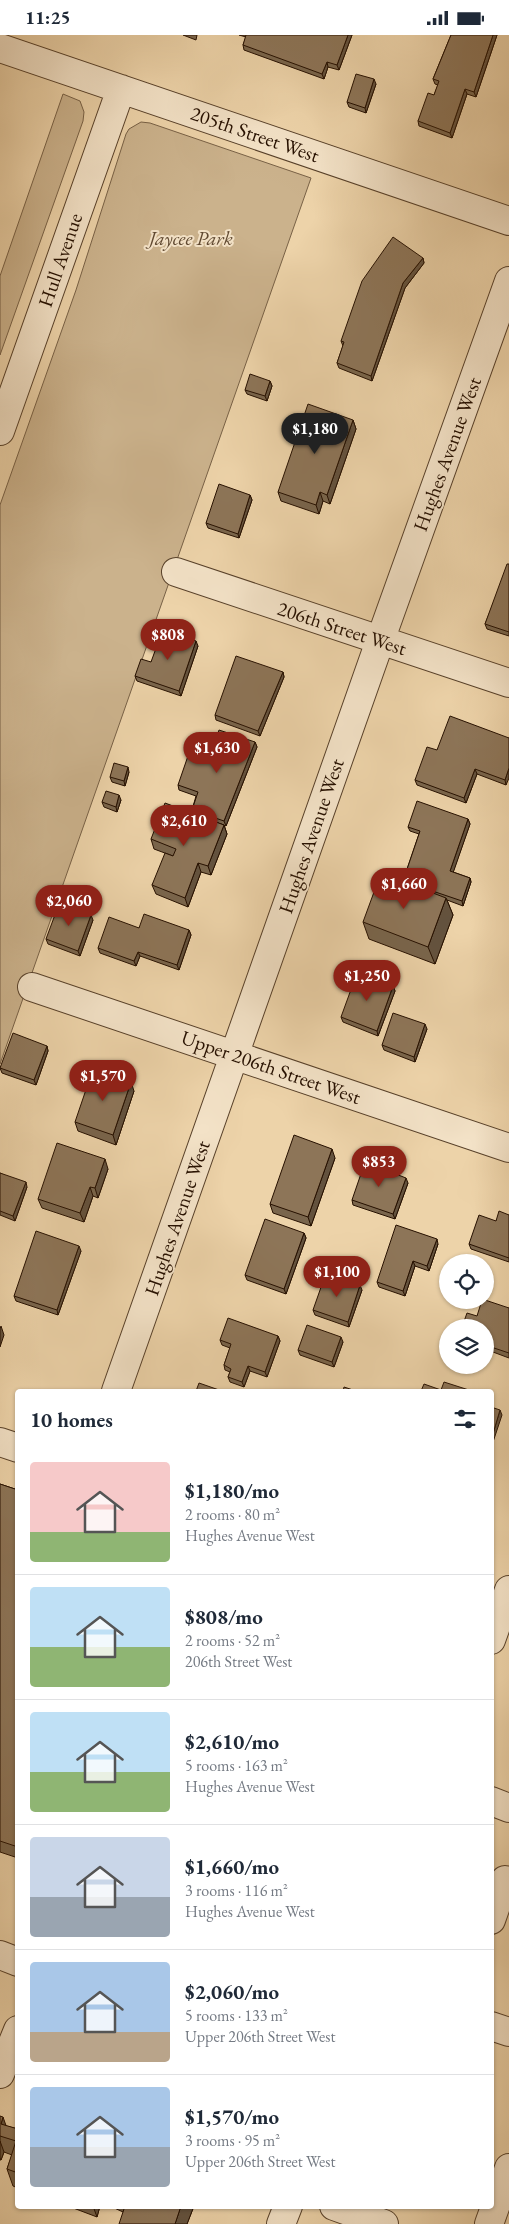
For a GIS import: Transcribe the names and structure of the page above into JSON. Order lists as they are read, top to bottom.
{
  "streets": {
    "street": [
      "205th Street West",
      "Hull Avenue",
      "Hughes Avenue West",
      "206th Street West",
      "Upper 206th Street West"
    ]
  },
  "crossings": [
    ["205th Street West", "Hull Avenue"],
    ["Hughes Avenue West", "206th Street West"],
    ["Hughes Avenue West", "Upper 206th Street West"]
  ],
  "parks": ["Jaycee Park"],
  "page": {
    "status": "11:25",
    "price": [
      "$1,180",
      "$808",
      "$1,630",
      "$2,610",
      "$1,660",
      "$2,060",
      "$1,250",
      "$1,570",
      "$853",
      "$1,100"
    ],
    "heading": "10 homes",
    "list": [
      {
        "name": "$1,180/mo",
        "note": "2 rooms · 80 m² · Hughes Avenue West"
      },
      {
        "name": "$808/mo",
        "note": "2 rooms · 52 m² · 206th Street West"
      },
      {
        "name": "$2,610/mo",
        "note": "5 rooms · 163 m² · Hughes Avenue West"
      },
      {
        "name": "$1,660/mo",
        "note": "3 rooms · 116 m² · Hughes Avenue West"
      },
      {
        "name": "$2,060/mo",
        "note": "5 rooms · 133 m² · Upper 206th Street West"
      },
      {
        "name": "$1,570/mo",
        "note": "3 rooms · 95 m² · Upper 206th Street West"
      }
    ]
  }
}
